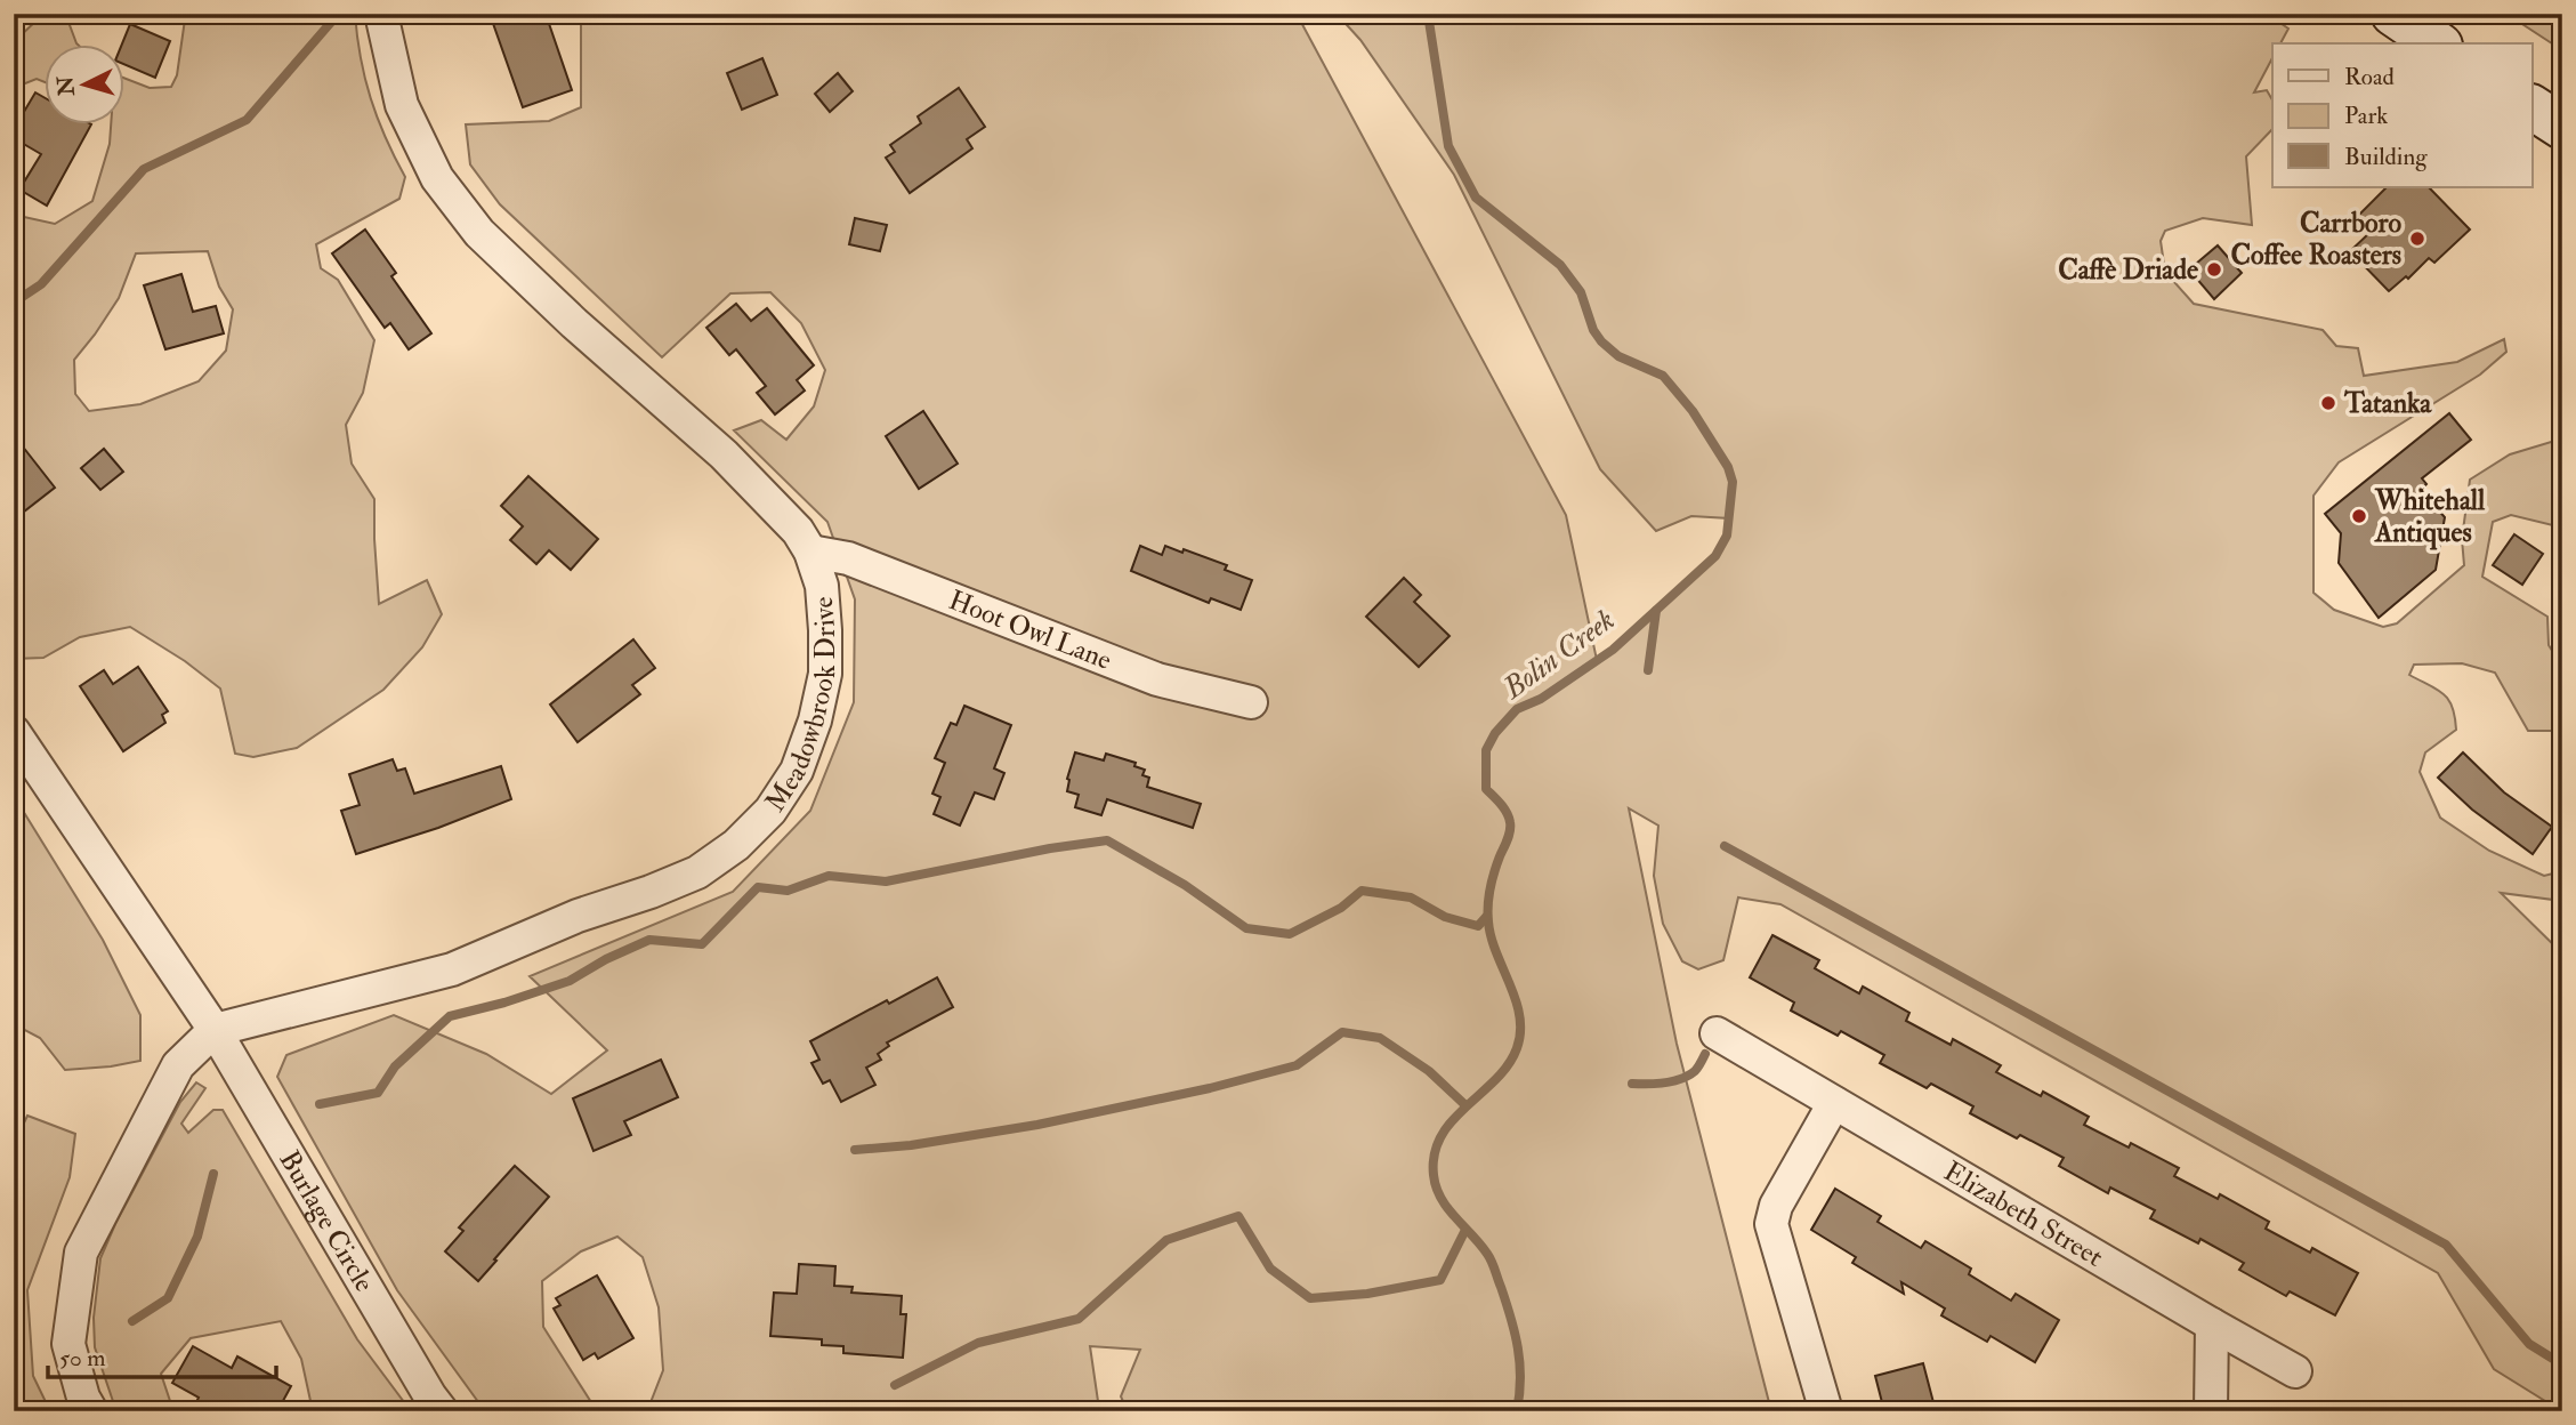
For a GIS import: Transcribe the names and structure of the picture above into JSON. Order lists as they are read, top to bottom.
{
  "streets": {
    "street": [
      "Hoot Owl Lane",
      "Meadowbrook Drive",
      "Elizabeth Street",
      "Burlage Circle"
    ]
  },
  "crossings": [
    ["Hoot Owl Lane", "Meadowbrook Drive"],
    ["Meadowbrook Drive", "Burlage Circle"]
  ],
  "water": ["Bolin Creek"],
  "places": [
    "Carrboro Coffee Roasters",
    "Caffè Driade",
    "Tatanka",
    "Whitehall Antiques"
  ],
  "legend": ["Road", "Park", "Building"],
  "scale_bar": "50 m",
  "north": "left"
}
